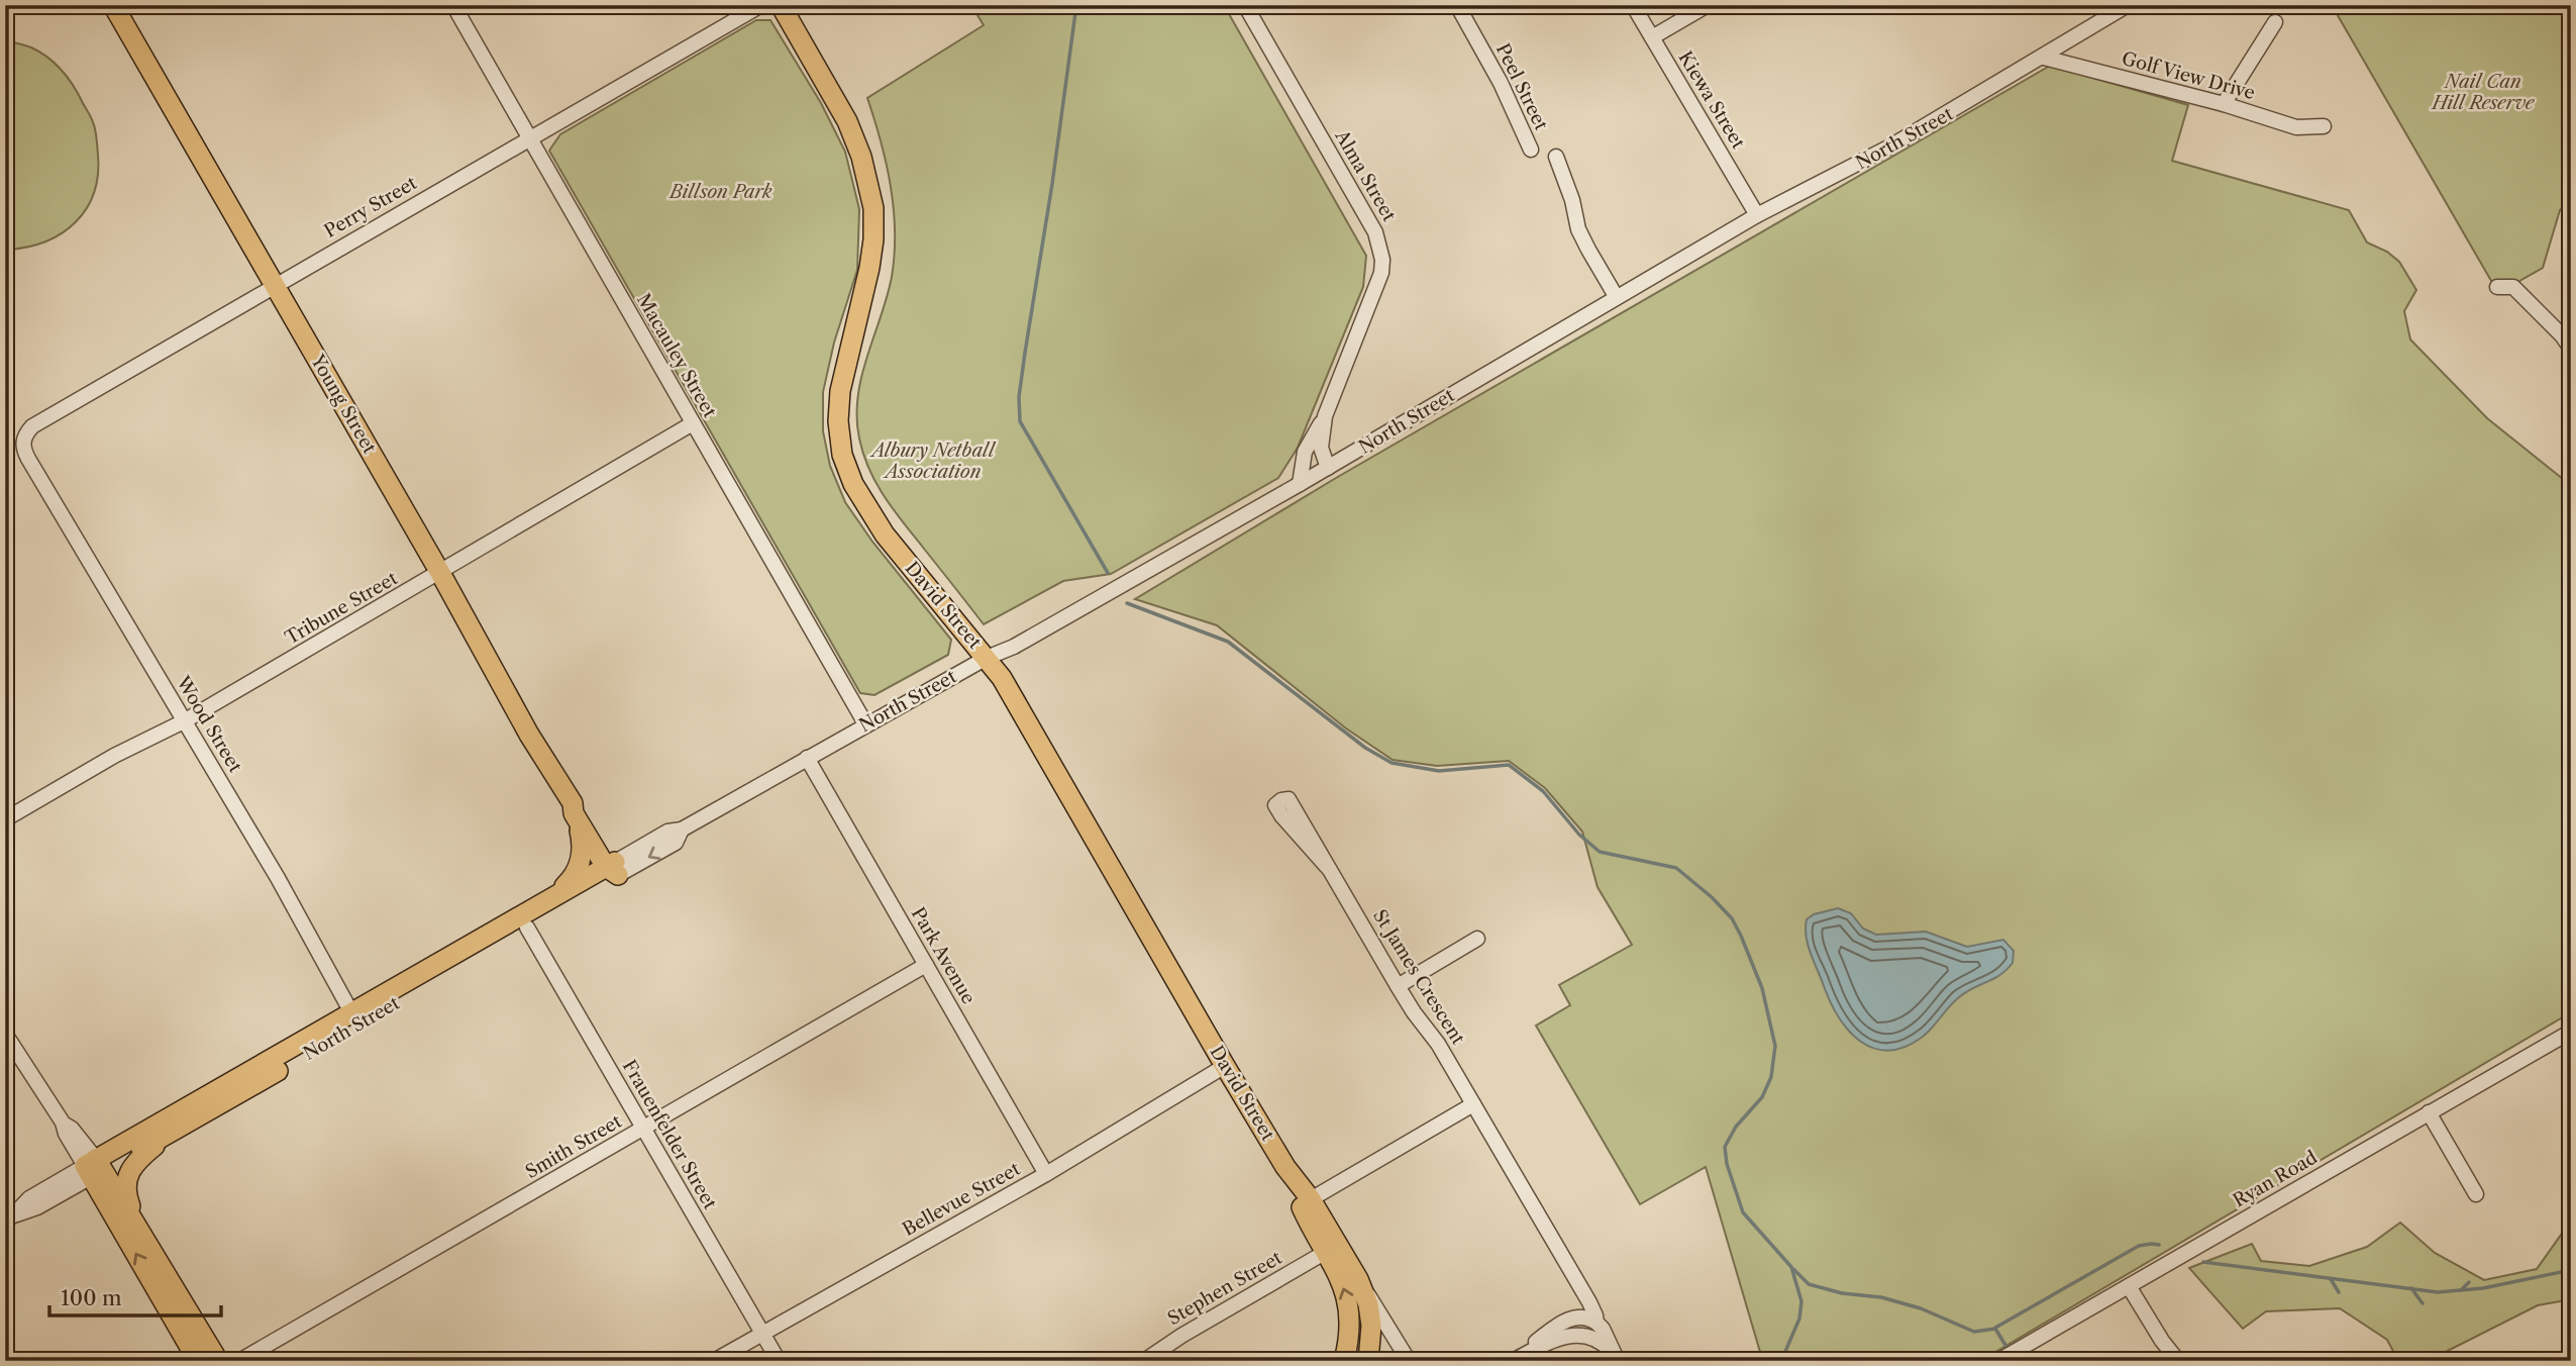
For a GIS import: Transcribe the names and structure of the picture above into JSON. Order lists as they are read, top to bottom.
{
  "streets": {
    "main road": ["North Street", "Young Street", "David Street"],
    "street": [
      "Golf View Drive",
      "Peel Street",
      "Kiewa Street",
      "Alma Street",
      "Perry Street",
      "Macauley Street",
      "Tribune Street",
      "Wood Street",
      "Park Avenue",
      "St James Crescent",
      "Frauenfelder Street",
      "Smith Street",
      "Ryan Road",
      "Bellevue Street",
      "Stephen Street"
    ]
  },
  "crossings": [
    ["Golf View Drive", "North Street"],
    ["Kiewa Street", "North Street"],
    ["North Street", "Alma Street"],
    ["North Street", "Macauley Street"],
    ["North Street", "Young Street"],
    ["North Street", "David Street"],
    ["North Street", "Wood Street"],
    ["North Street", "Park Avenue"],
    ["North Street", "Frauenfelder Street"],
    ["Perry Street", "Macauley Street"],
    ["Perry Street", "Young Street"],
    ["Perry Street", "Wood Street"],
    ["Macauley Street", "Tribune Street"],
    ["Young Street", "Tribune Street"],
    ["David Street", "Bellevue Street"],
    ["David Street", "Stephen Street"],
    ["Tribune Street", "Wood Street"],
    ["Park Avenue", "Smith Street"],
    ["Park Avenue", "Bellevue Street"],
    ["Frauenfelder Street", "Smith Street"],
    ["Frauenfelder Street", "Bellevue Street"]
  ],
  "parks": ["Nail Can Hill Reserve", "Billson Park", "Albury Netball Association"],
  "scale_bar": "100 m"
}
